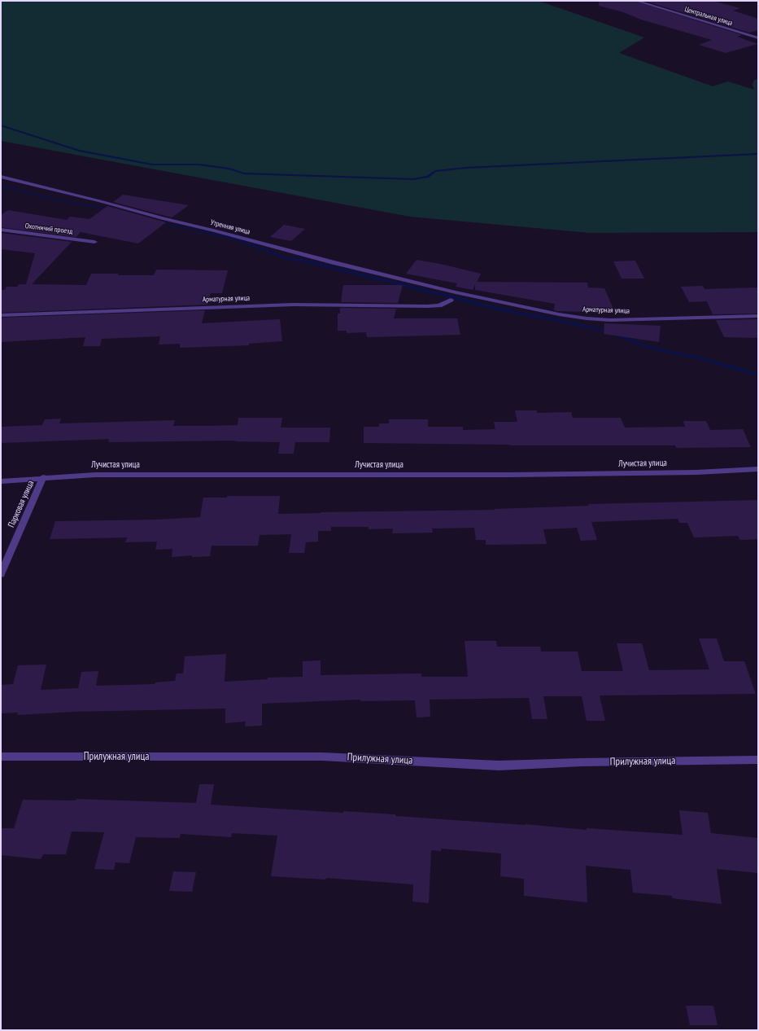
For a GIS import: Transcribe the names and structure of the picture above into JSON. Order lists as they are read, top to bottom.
{
  "streets": {
    "street": [
      "Центральная улица",
      "Утренняя улица",
      "Охотничий проезд",
      "Арматурная улица",
      "Лучистая улица",
      "Парковая улица",
      "Прилужная улица"
    ]
  },
  "crossings": [
    ["Утренняя улица", "Арматурная улица"],
    ["Лучистая улица", "Парковая улица"]
  ]
}
